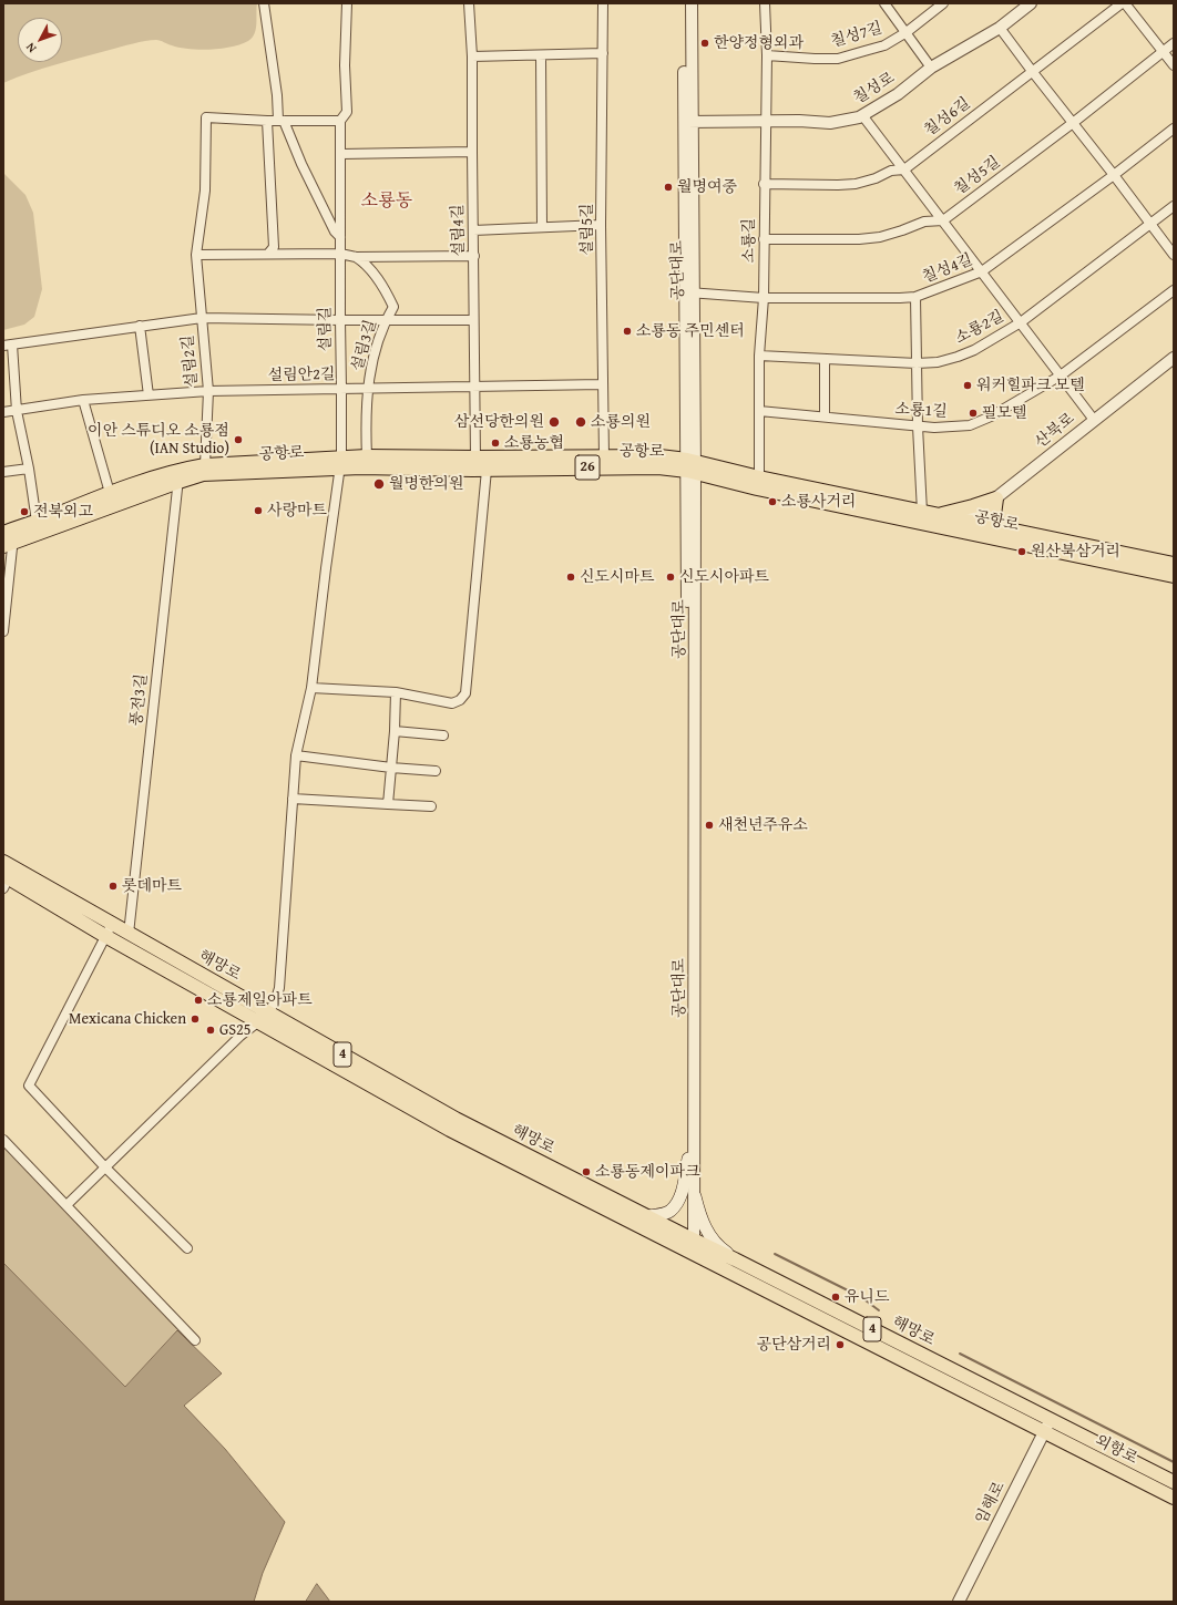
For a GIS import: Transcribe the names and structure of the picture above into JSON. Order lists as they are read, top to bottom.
{
  "streets": {
    "main road": [
      "공항로",
      "26",
      "해망로",
      "4",
      "외항로"
    ],
    "street": [
      "칠성7길",
      "칠성로",
      "칠성6길",
      "칠성5길",
      "설림5길",
      "설림4길",
      "소룡길",
      "칠성4길",
      "공단대로",
      "소룡2길",
      "설림길",
      "설림3길",
      "설림2길",
      "설림안2길",
      "소룡1길",
      "산북로",
      "풍전3길",
      "임해로"
    ]
  },
  "crossings": [
    ["칠성7길", "소룡길"],
    ["칠성로", "소룡길"],
    ["칠성로", "공단대로"],
    ["칠성6길", "소룡길"],
    ["설림5길", "설림안2길"],
    ["설림5길", "공항로"],
    ["설림4길", "설림안2길"],
    ["설림4길", "공항로"],
    ["소룡길", "칠성4길"],
    ["소룡길", "소룡2길"],
    ["소룡길", "소룡1길"],
    ["소룡길", "공항로"],
    ["칠성4길", "공단대로"],
    ["공단대로", "공항로"],
    ["공단대로", "해망로"],
    ["설림길", "설림안2길"],
    ["설림길", "공항로"],
    ["설림길", "해망로"],
    ["설림3길", "설림안2길"],
    ["설림3길", "공항로"],
    ["설림2길", "설림안2길"],
    ["설림2길", "공항로"],
    ["산북로", "공항로"],
    ["공항로", "풍전3길"],
    ["풍전3길", "해망로"],
    ["해망로", "외항로"],
    ["해망로", "임해로"],
    ["외항로", "임해로"]
  ],
  "districts": ["소룡동"],
  "places": [
    "한양정형외과",
    "월명여중",
    "소룡동 주민센터",
    "워커힐파크 모텔",
    "필모텔",
    "삼선당한의원",
    "소룡의원",
    "이안 스튜디오 소룡점 (IAN Studio)",
    "소룡농협",
    "월명한의원",
    "소룡사거리",
    "사랑마트",
    "전북외고",
    "원산북삼거리",
    "신도시마트",
    "신도시아파트",
    "새천년주유소",
    "롯데마트",
    "소룡제일아파트",
    "Mexicana Chicken",
    "GS25",
    "소룡동제이파크",
    "유니드",
    "공단삼거리"
  ],
  "north": "bottom left"
}
